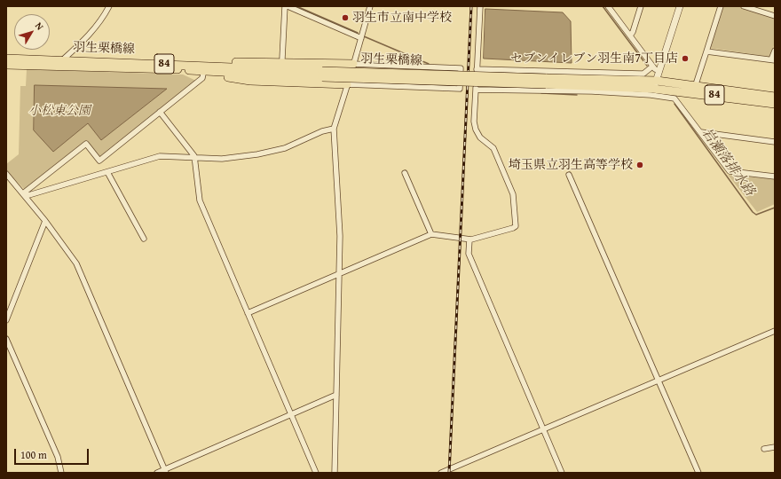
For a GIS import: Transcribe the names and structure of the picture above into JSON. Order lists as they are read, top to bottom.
{
  "streets": {
    "main road": ["羽生栗橋線", "84"]
  },
  "water": ["岩瀬落排水路"],
  "parks": ["小松東公園"],
  "places": ["羽生市立南中学校", "セブンイレブン羽生南7丁目店", "埼玉県立羽生高等学校"],
  "scale_bar": "100 m",
  "north": "top right"
}
